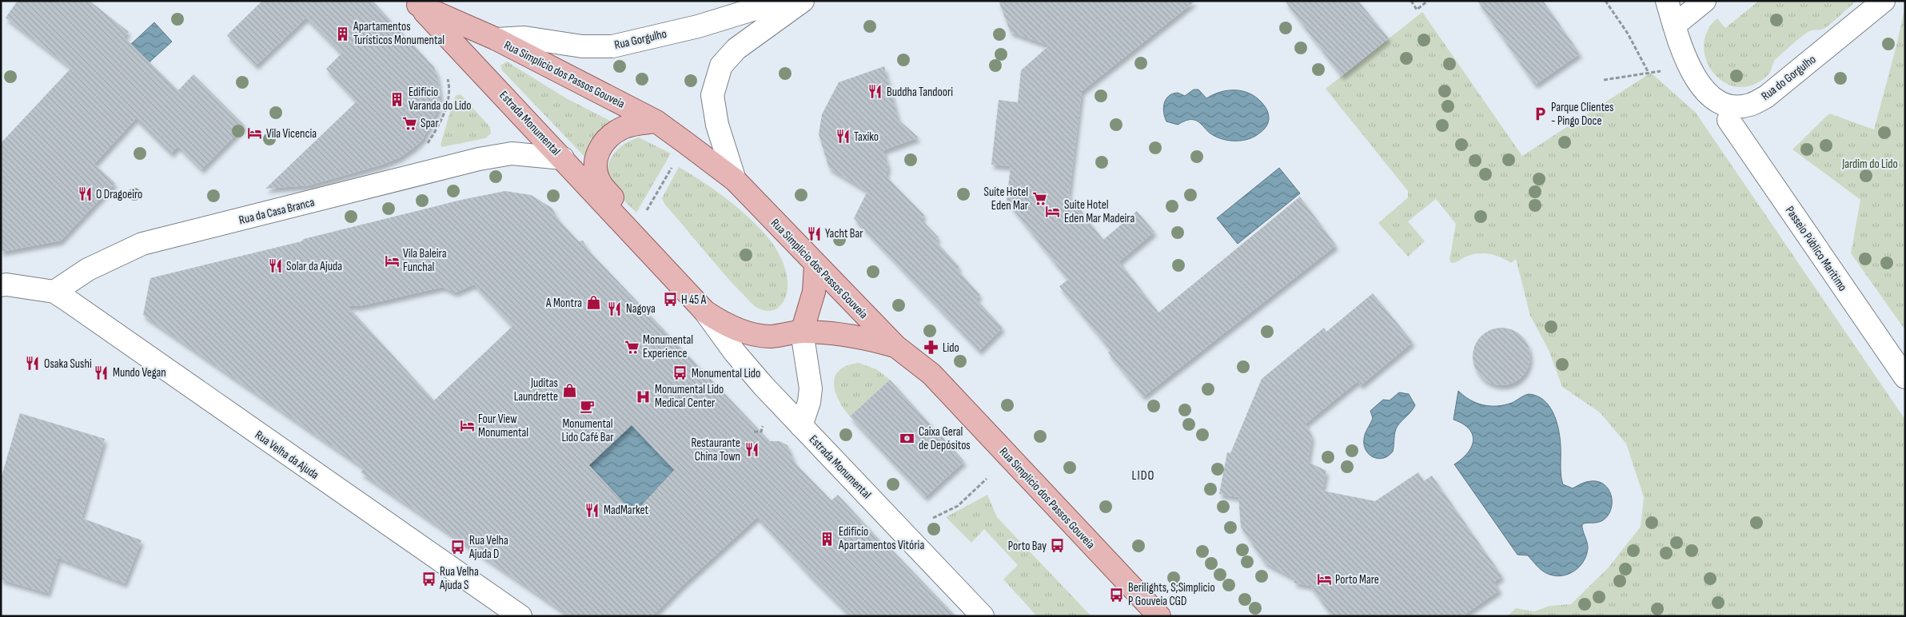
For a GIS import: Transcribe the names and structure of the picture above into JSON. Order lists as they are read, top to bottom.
{
  "streets": {
    "main road": ["Rua Simplicio dos Passos Gouveia", "Estrada Monumental"],
    "street": [
      "Rua Gorgulho",
      "Rua do Gorgulho",
      "Rua da Casa Branca",
      "Passeio Público Marítimo",
      "Rua Velha da Ajuda"
    ]
  },
  "crossings": [
    ["Rua Gorgulho", "Rua Simplicio dos Passos Gouveia"],
    ["Rua Simplicio dos Passos Gouveia", "Estrada Monumental"],
    ["Estrada Monumental", "Rua da Casa Branca"],
    ["Rua da Casa Branca", "Rua Velha da Ajuda"]
  ],
  "districts": ["LIDO"],
  "parks": ["Jardim do Lido"],
  "places": {
    "building": ["Apartamentos Turísticos Monumental", "Edifício Varanda do Lido", "Edifício Apartamentos Vitória"],
    "restaurant": [
      "Buddha Tandoori",
      "Taxiko",
      "O Dragoeiro",
      "Yacht Bar",
      "Solar da Ajuda",
      "Nagoya",
      "Osaka Sushi",
      "Mundo Vegan",
      "Restaurante China Town",
      "MadMarket"
    ],
    "parking": ["Parque Clientes - Pingo Doce"],
    "supermarket": ["Spar", "Suite Hotel Eden Mar", "Monumental Experience"],
    "hotel": [
      "Vila Vicencia",
      "Suite Hotel Eden Mar Madeira",
      "Vila Baleira Funchal",
      "Four View Monumental",
      "Porto Mare"
    ],
    "bus stop": [
      "H 45 A",
      "Monumental Lido",
      "Porto Bay",
      "Rua Velha Ajuda D",
      "Rua Velha Ajuda S",
      "Berilights, S;Simplicio P Gouveia CGD"
    ],
    "shop": ["A Montra", "Juditas Laundrette"],
    "pharmacy": ["Lido"],
    "hospital": ["Monumental Lido Medical Center"],
    "cafe": ["Monumental Lido Café Bar"],
    "bank": ["Caixa Geral de Depósitos"]
  }
}
